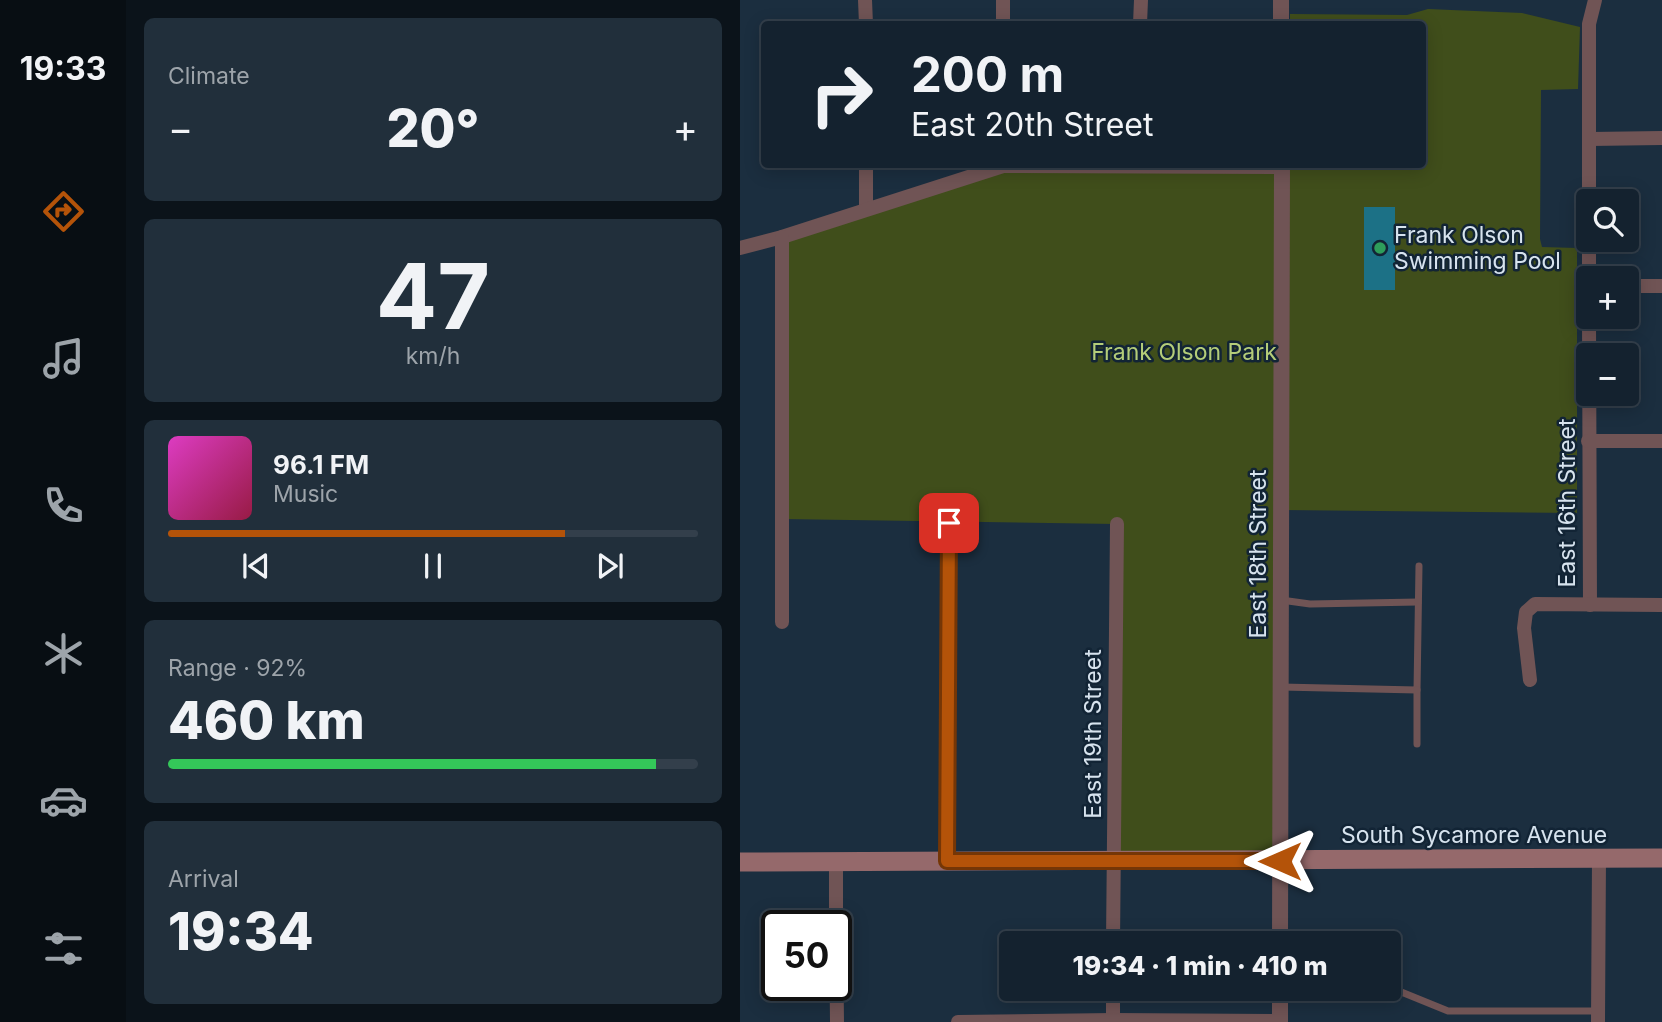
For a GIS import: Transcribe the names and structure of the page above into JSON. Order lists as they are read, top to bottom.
{
  "streets": {
    "main road": ["South Sycamore Avenue"],
    "street": ["East 16th Street", "East 18th Street", "East 19th Street"]
  },
  "crossings": [
    ["East 18th Street", "South Sycamore Avenue"],
    ["East 19th Street", "South Sycamore Avenue"]
  ],
  "parks": ["Frank Olson Park"],
  "places": ["Frank Olson Swimming Pool"],
  "page": {
    "tabs": "19:33",
    "tile": [
      "Climate",
      ["47", "km/h"],
      ["Range · 92%", "460 km"],
      ["Arrival", "19:34"]
    ],
    "turn": ["200 m", "East 20th Street"],
    "heat": ["−", "20°", "+"],
    "map_buttons": ["+", "−"],
    "song": ["96.1 FM", "Music"],
    "limit": "50",
    "trip": "19:34 · 1 min · 410 m"
  }
}
